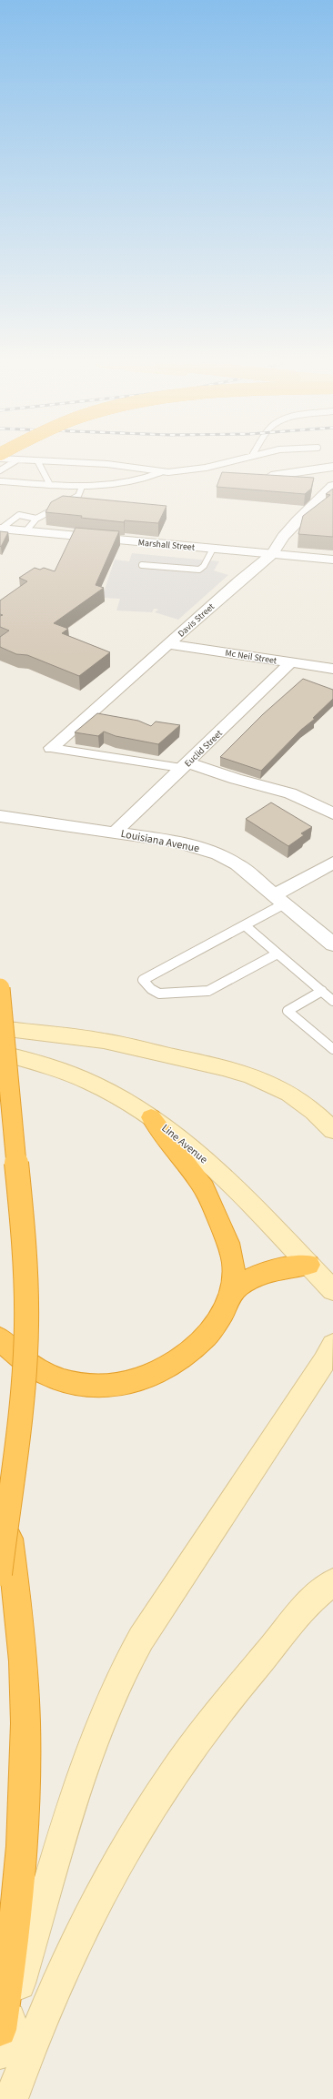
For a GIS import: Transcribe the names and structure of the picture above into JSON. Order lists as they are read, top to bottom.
{
  "streets": {
    "main road": ["Line Avenue"],
    "street": [
      "Marshall Street",
      "Davis Street",
      "Mc Neil Street",
      "Euclid Street",
      "Louisiana Avenue"
    ]
  },
  "crossings": [
    ["Marshall Street", "Davis Street"],
    ["Davis Street", "Mc Neil Street"],
    ["Mc Neil Street", "Euclid Street"],
    ["Euclid Street", "Louisiana Avenue"]
  ]
}
